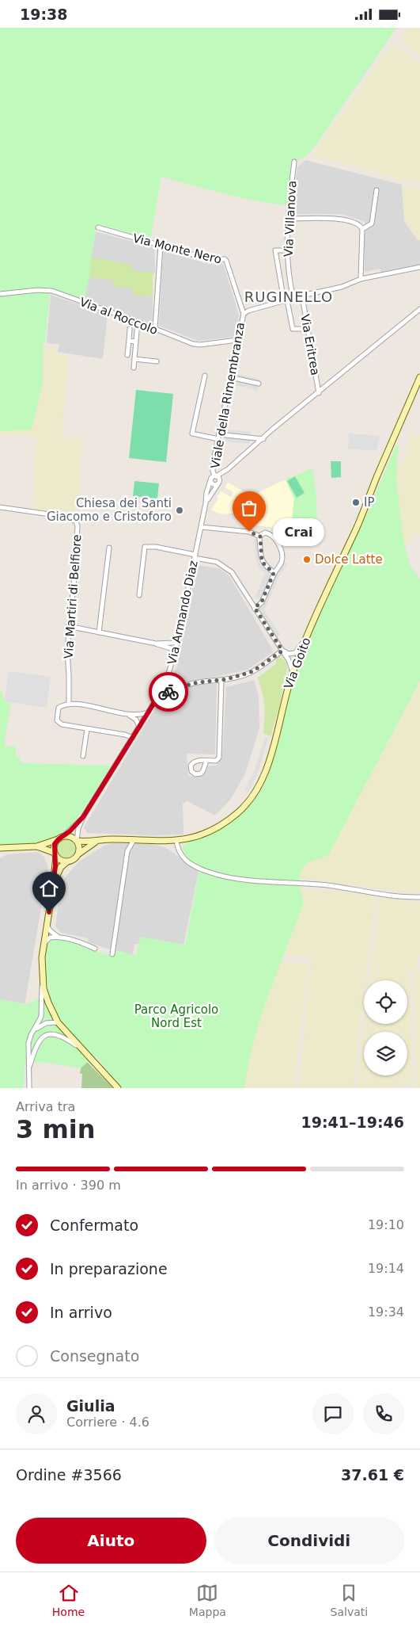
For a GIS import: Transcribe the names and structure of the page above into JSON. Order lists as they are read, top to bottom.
{
  "streets": {
    "street": [
      "Via Villanova",
      "Via Monte Nero",
      "Via al Roccolo",
      "Via Eritrea",
      "Viale della Rimembranza",
      "Via Martiri di Belfiore",
      "Via Armando Diaz",
      "Via Goito"
    ]
  },
  "crossings": [
    ["Via Monte Nero", "Viale della Rimembranza"],
    ["Via al Roccolo", "Viale della Rimembranza"],
    ["Via Eritrea", "Via Armando Diaz"],
    ["Viale della Rimembranza", "Via Armando Diaz"],
    ["Via Armando Diaz", "Via Goito"]
  ],
  "districts": ["RUGINELLO"],
  "parks": ["Parco Agricolo Nord Est"],
  "places": [
    "IP",
    "Chiesa dei Santi Giacomo e Cristoforo",
    "Crai",
    "Dolce Latte"
  ],
  "page": {
    "status": "19:38",
    "bubble": "Crai",
    "heading": ["3 min", "Arriva tra", "19:41–19:46"],
    "panel": [
      "Giulia",
      "Corriere · 4.6",
      "Ordine #3566",
      "37.61 €"
    ],
    "bar": "In arrivo · 390 m",
    "list": [
      ["Confermato", "19:10"],
      ["In preparazione", "19:14"],
      ["In arrivo", "19:34"],
      "Consegnato"
    ],
    "buttons": ["Aiuto", "Condividi"],
    "tabs": ["Home", "Mappa", "Salvati"]
  }
}
